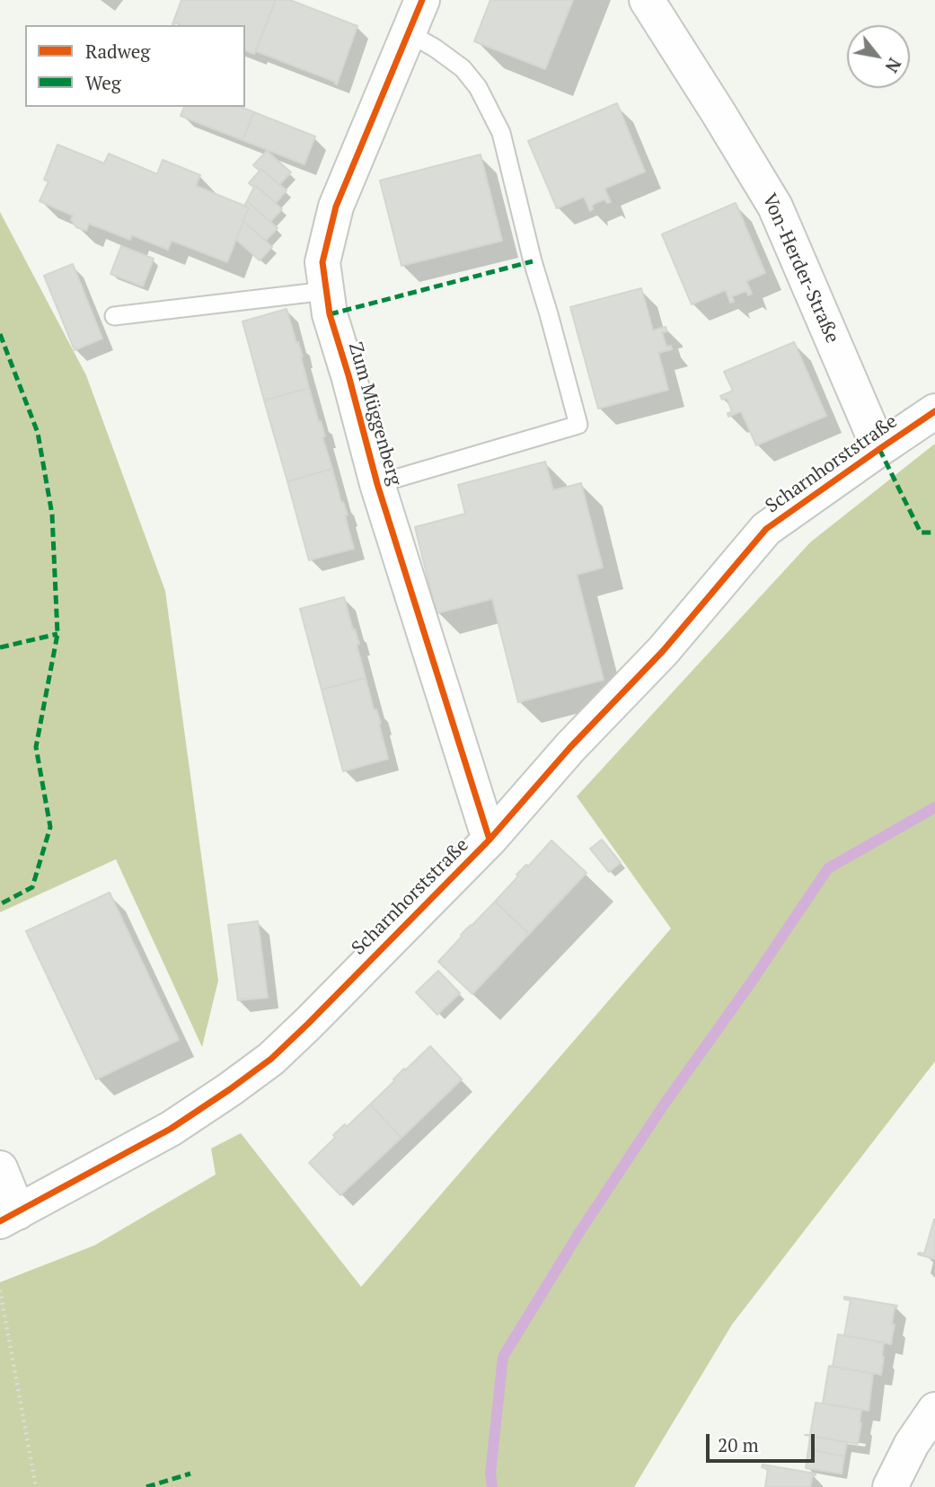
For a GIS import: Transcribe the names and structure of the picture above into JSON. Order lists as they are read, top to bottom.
{
  "streets": {
    "street": ["Von-Herder-Straße", "Zum Müggenberg", "Scharnhorststraße"]
  },
  "crossings": [
    ["Von-Herder-Straße", "Scharnhorststraße"],
    ["Zum Müggenberg", "Scharnhorststraße"]
  ],
  "legend": ["Radweg", "Weg"],
  "scale_bar": "20 m",
  "north": "bottom right"
}
